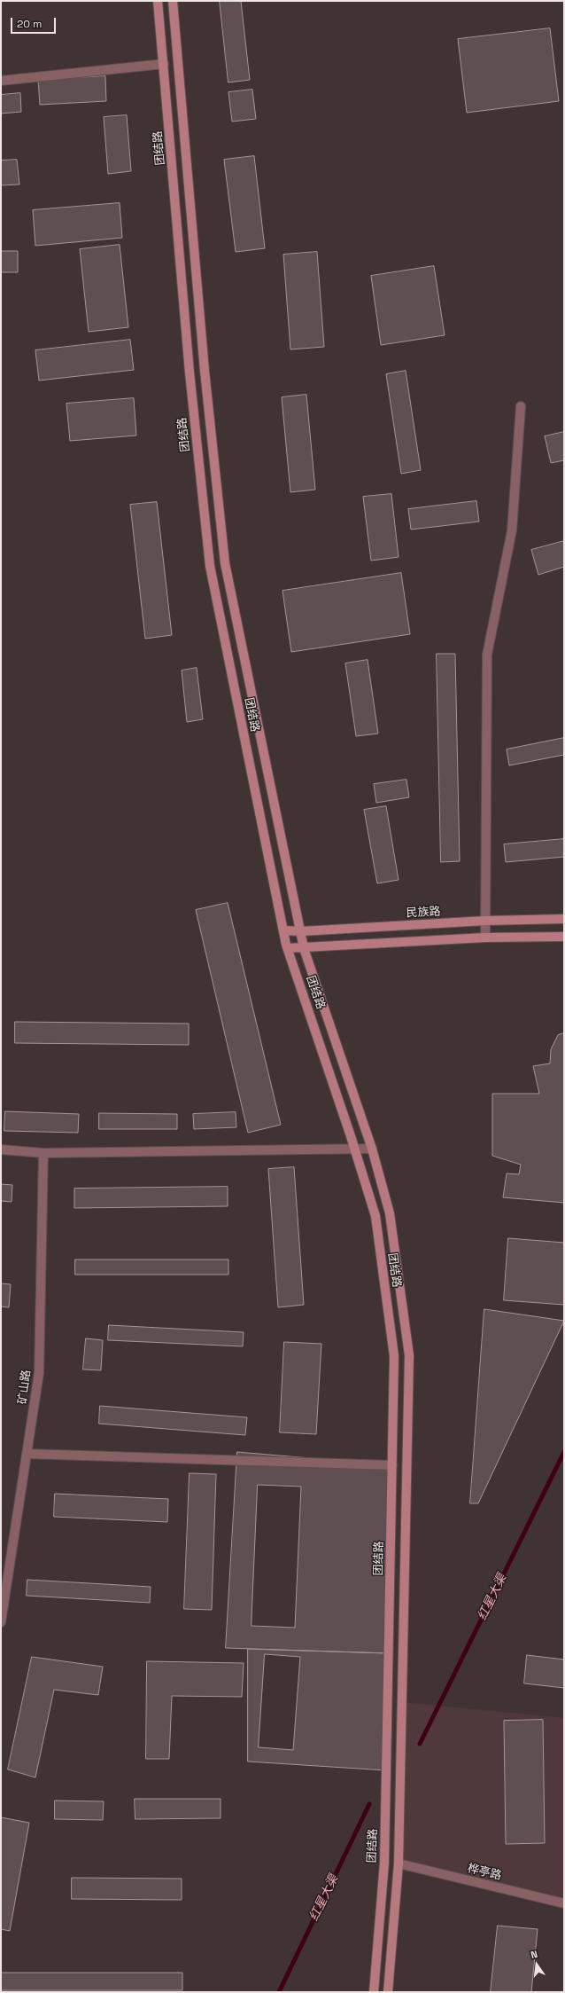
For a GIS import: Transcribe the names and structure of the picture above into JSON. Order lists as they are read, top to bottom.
{
  "streets": {
    "main road": ["团结路", "民族路"],
    "street": ["矿山路", "桦亭路"]
  },
  "crossings": [
    ["团结路", "民族路"],
    ["团结路", "桦亭路"]
  ],
  "water": ["红星大渠"],
  "scale_bar": "20 m",
  "north": "top"
}
